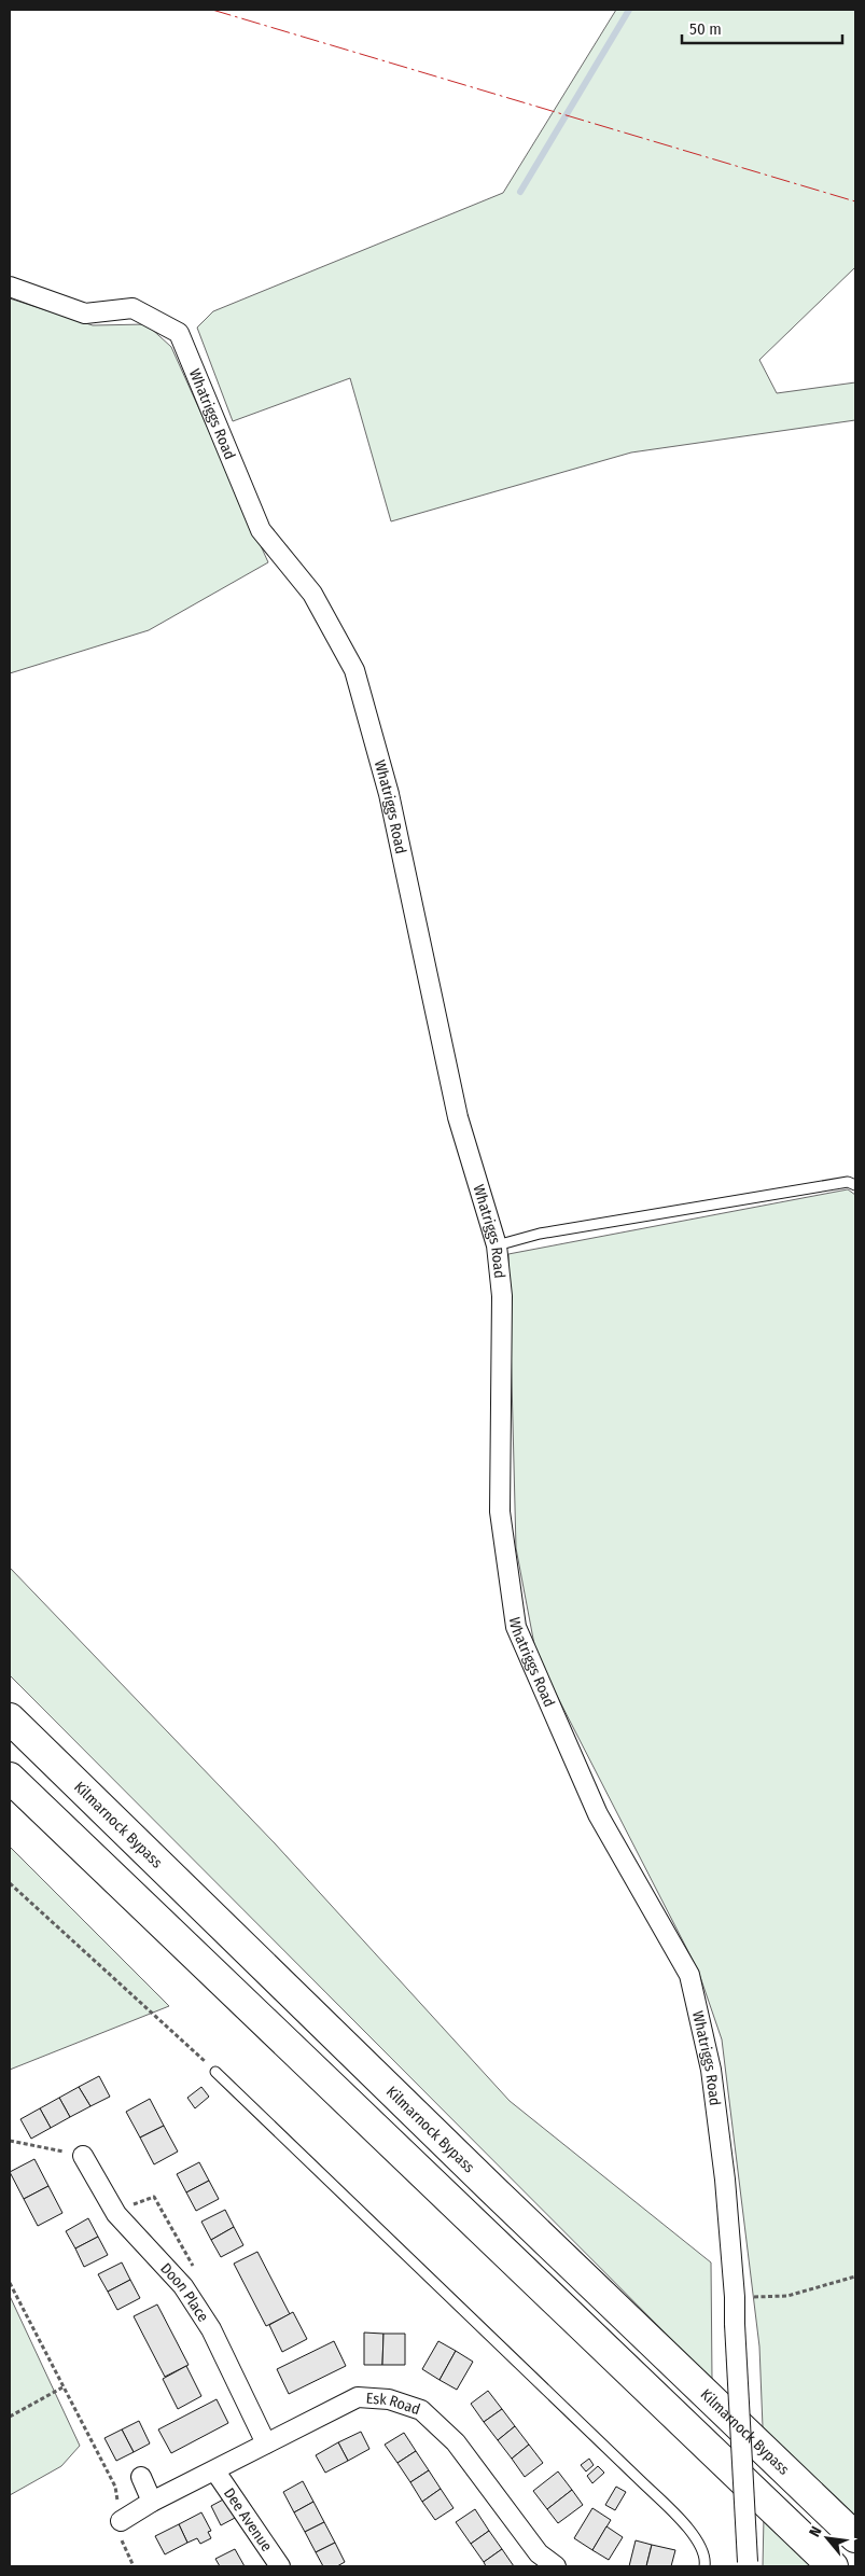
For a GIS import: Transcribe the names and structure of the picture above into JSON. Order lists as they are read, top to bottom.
{
  "streets": {
    "highway": ["Kilmarnock Bypass"],
    "street": [
      "Whatriggs Road",
      "Doon Place",
      "Esk Road",
      "Dee Avenue"
    ]
  },
  "crossings": [
    ["Doon Place", "Esk Road"],
    ["Esk Road", "Dee Avenue"]
  ],
  "scale_bar": "50 m",
  "north": "top left"
}
